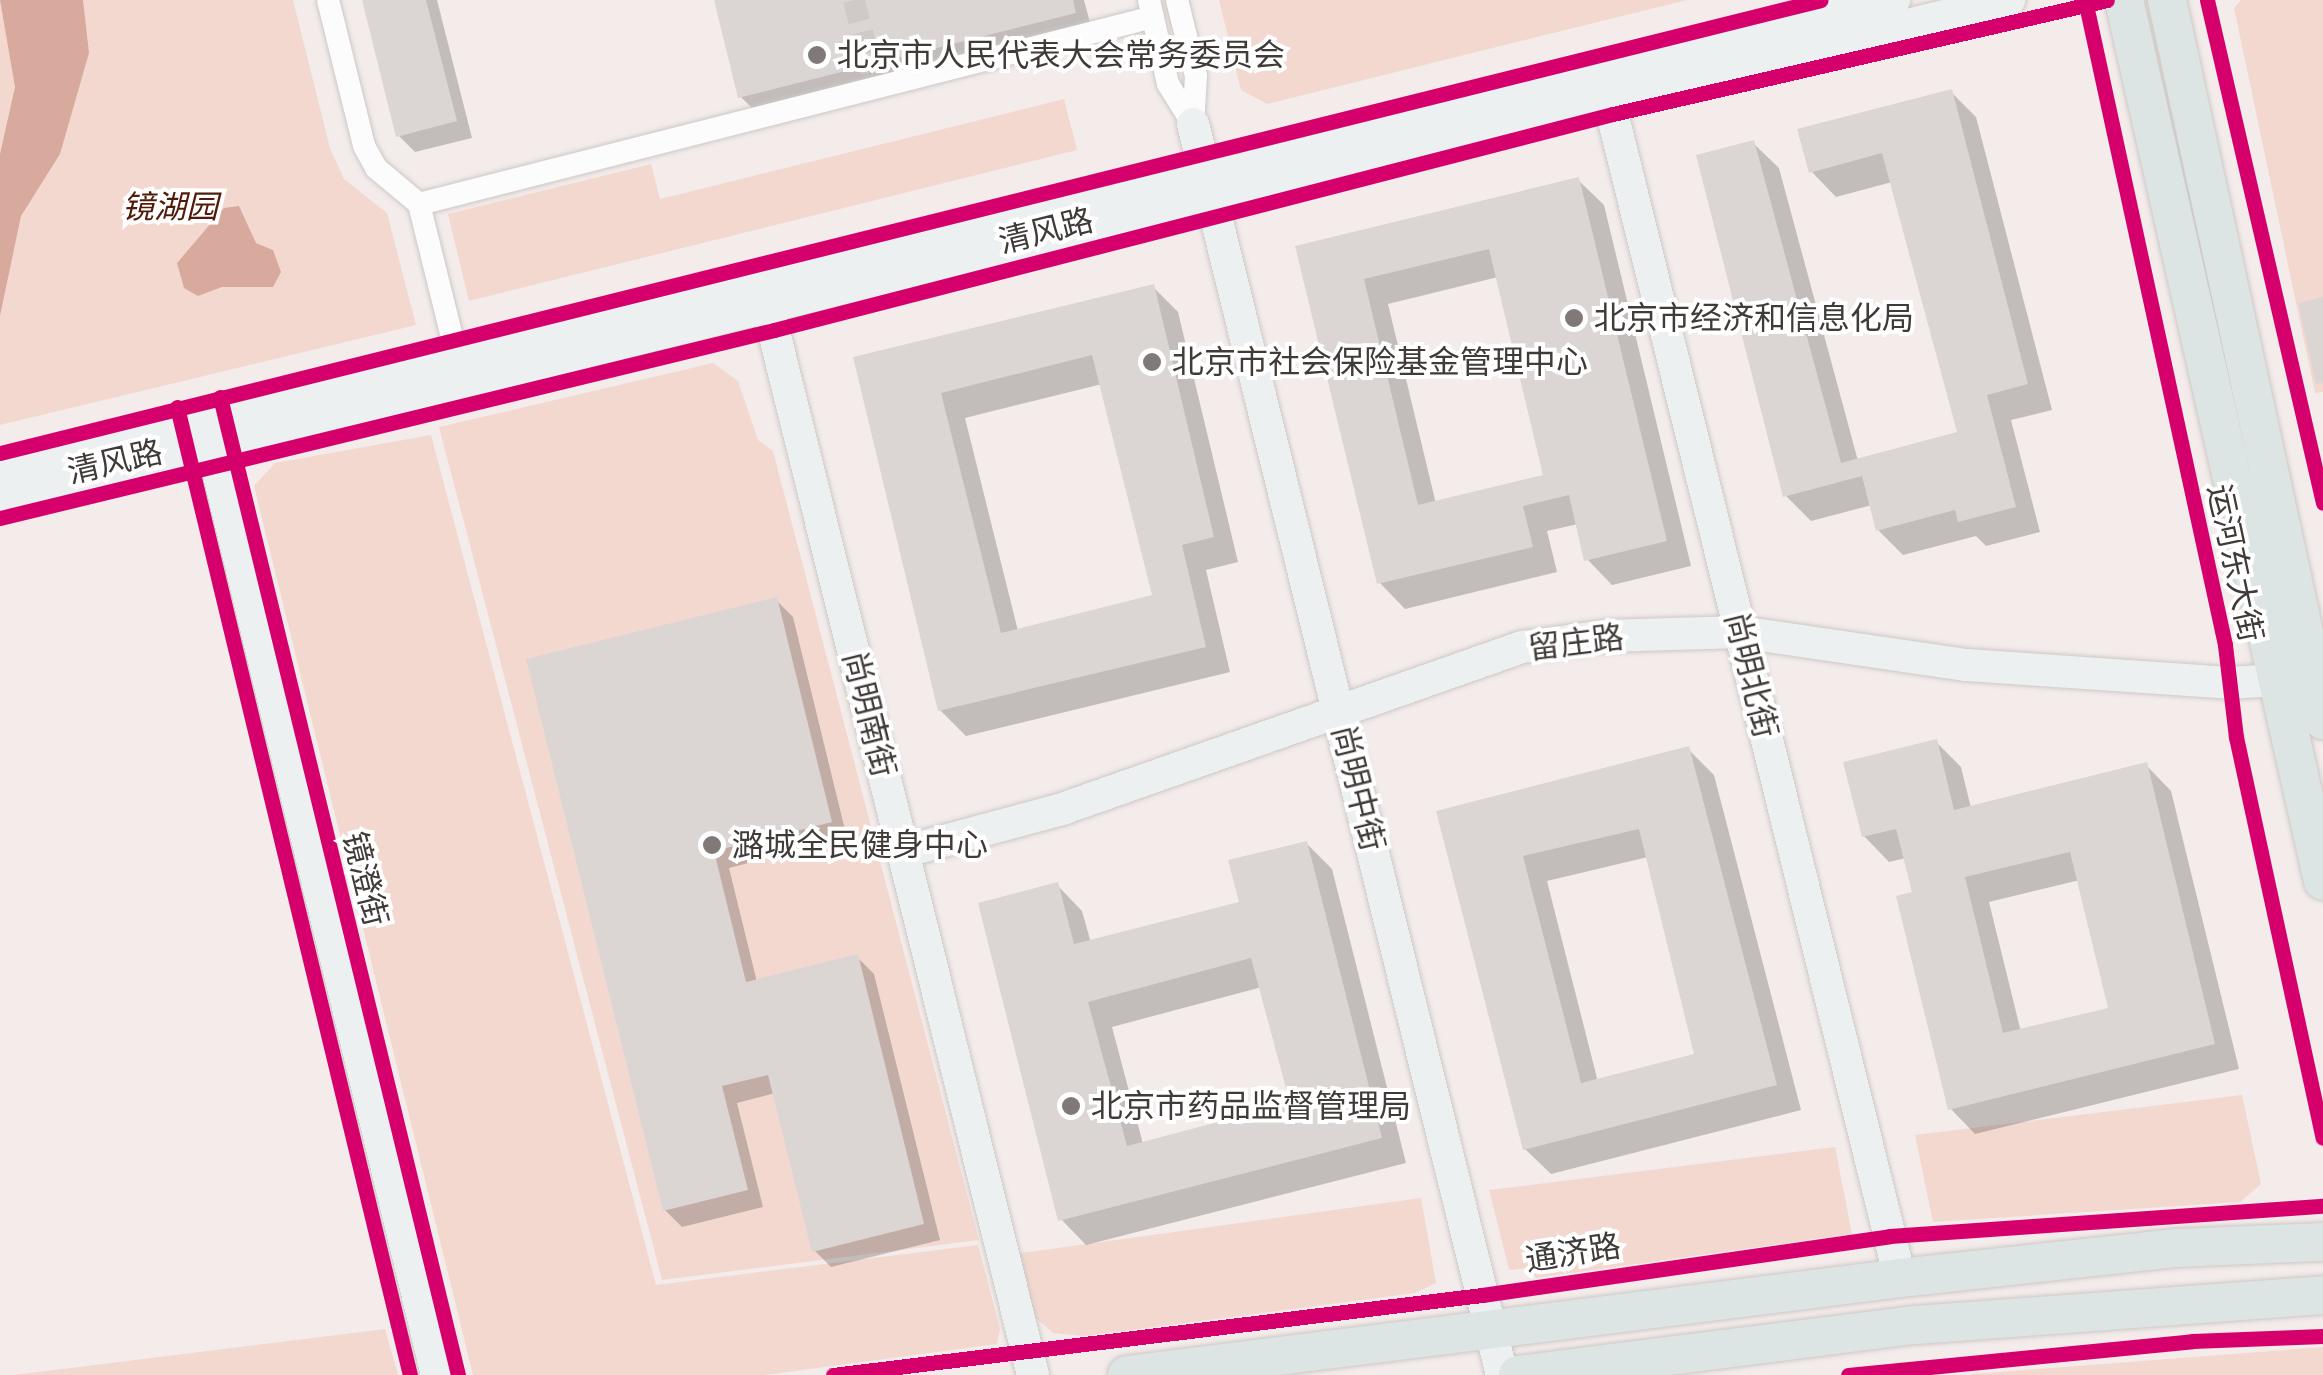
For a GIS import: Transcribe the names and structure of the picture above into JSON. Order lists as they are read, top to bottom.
{
  "streets": {
    "main road": ["运河东大街", "通济路"],
    "street": [
      "清风路",
      "留庄路",
      "尚明北街",
      "尚明南街",
      "尚明中街",
      "镜澄街"
    ]
  },
  "crossings": [
    ["清风路", "尚明北街"],
    ["清风路", "尚明南街"],
    ["清风路", "尚明中街"],
    ["清风路", "镜澄街"],
    ["运河东大街", "留庄路"],
    ["留庄路", "尚明北街"],
    ["留庄路", "尚明南街"],
    ["留庄路", "尚明中街"],
    ["尚明北街", "通济路"],
    ["尚明中街", "通济路"]
  ],
  "parks": ["镜湖园"],
  "places": [
    "北京市人民代表大会常务委员会",
    "北京市经济和信息化局",
    "北京市社会保险基金管理中心",
    "潞城全民健身中心",
    "北京市药品监督管理局"
  ]
}
